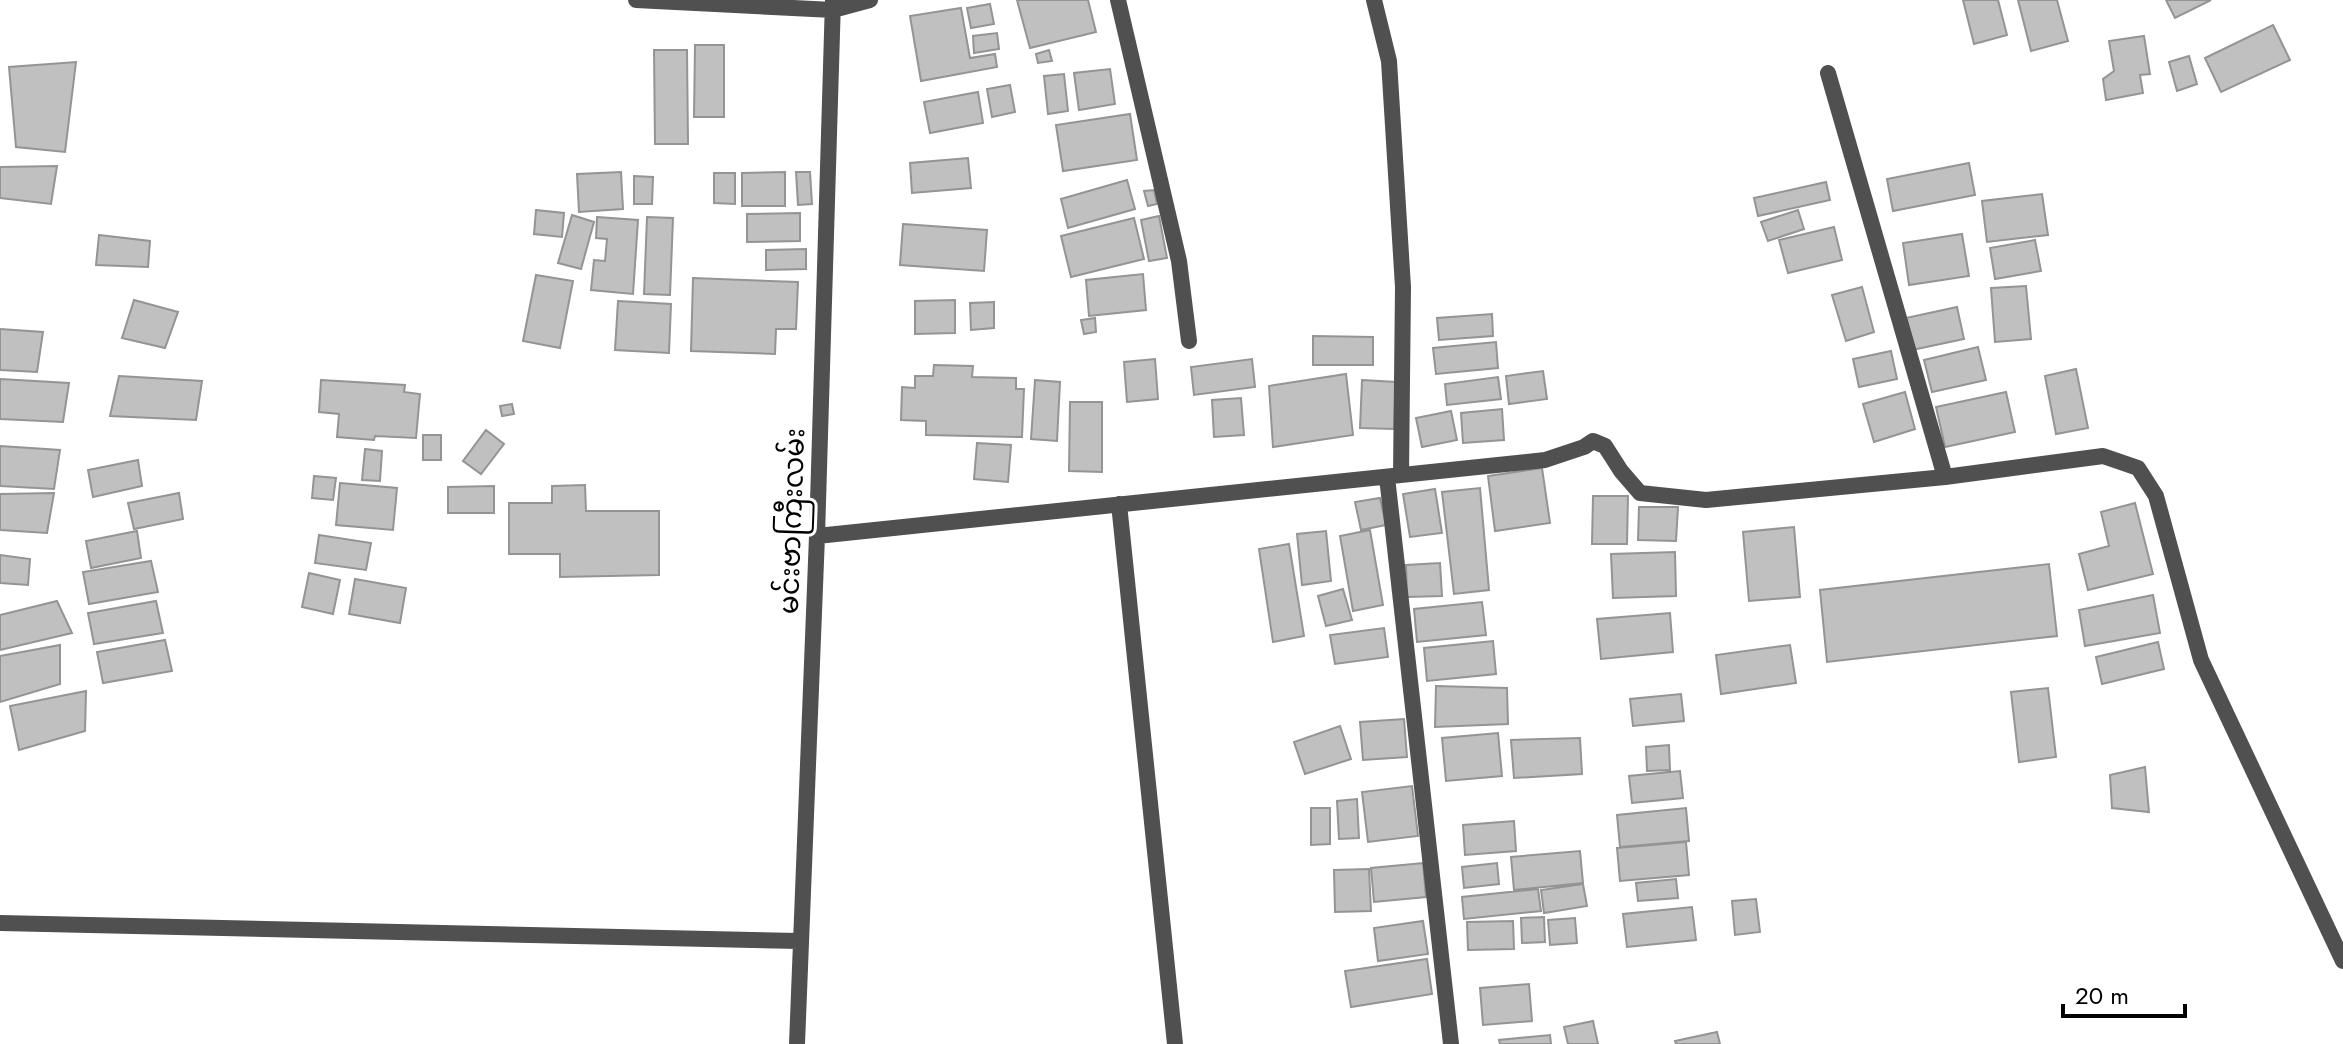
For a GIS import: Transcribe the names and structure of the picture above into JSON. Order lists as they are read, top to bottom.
{
  "streets": {
    "street": ["မင်းဗာကြီးလမ်း"]
  },
  "scale_bar": "20 m"
}
